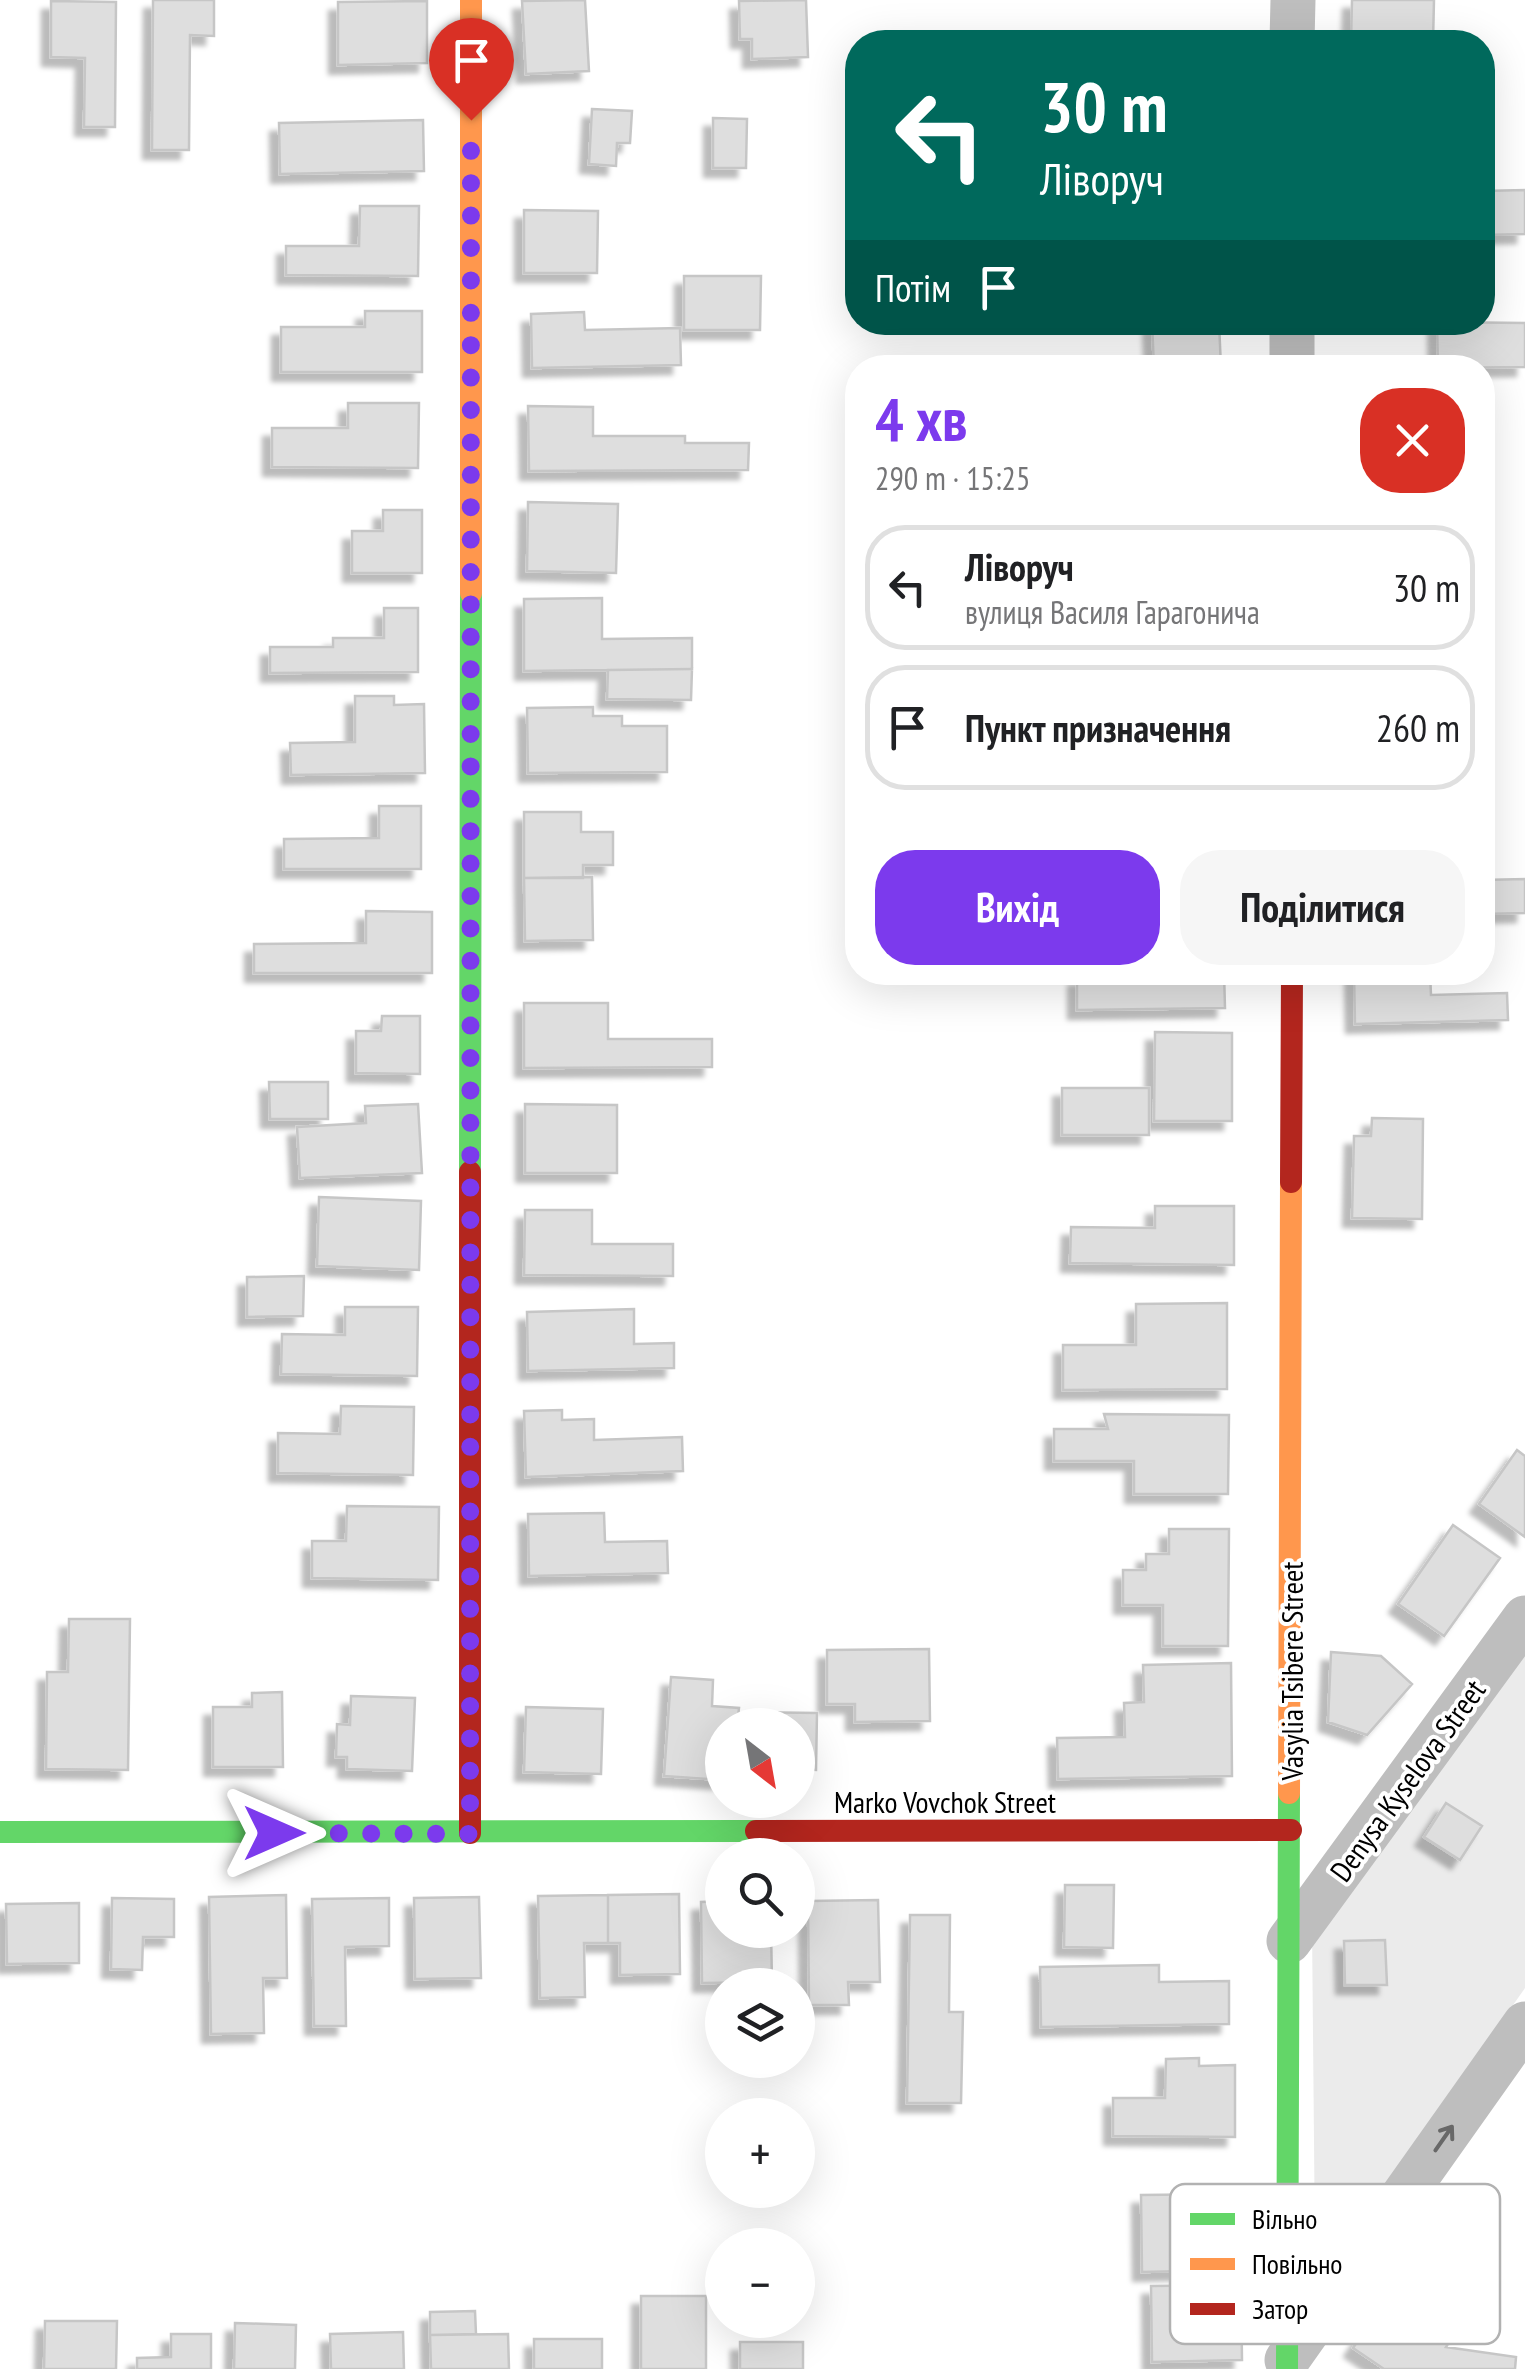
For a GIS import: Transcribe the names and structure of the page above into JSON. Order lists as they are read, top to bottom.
{
  "streets": {
    "street": ["Vasylia Tsibere Street", "Denysa Kyselova Street", "Marko Vovchok Street"]
  },
  "crossings": [
    ["Vasylia Tsibere Street", "Denysa Kyselova Street"],
    ["Vasylia Tsibere Street", "Marko Vovchok Street"]
  ],
  "legend": ["Вільно", "Повільно", "Затор"],
  "north": "bottom right",
  "page": {
    "turn": ["30 m", "Ліворуч"],
    "then": "Потім",
    "heading": ["4 хв", "290 m · 15:25"],
    "list": [
      {
        "name": "Ліворуч",
        "note": "вулиця Василя Гарагонича",
        "value": "30 m"
      },
      {
        "name": "Пункт призначення",
        "value": "260 m"
      }
    ],
    "buttons": ["Вихід", "Поділитися"],
    "map_buttons": ["+", "−"]
  }
}
